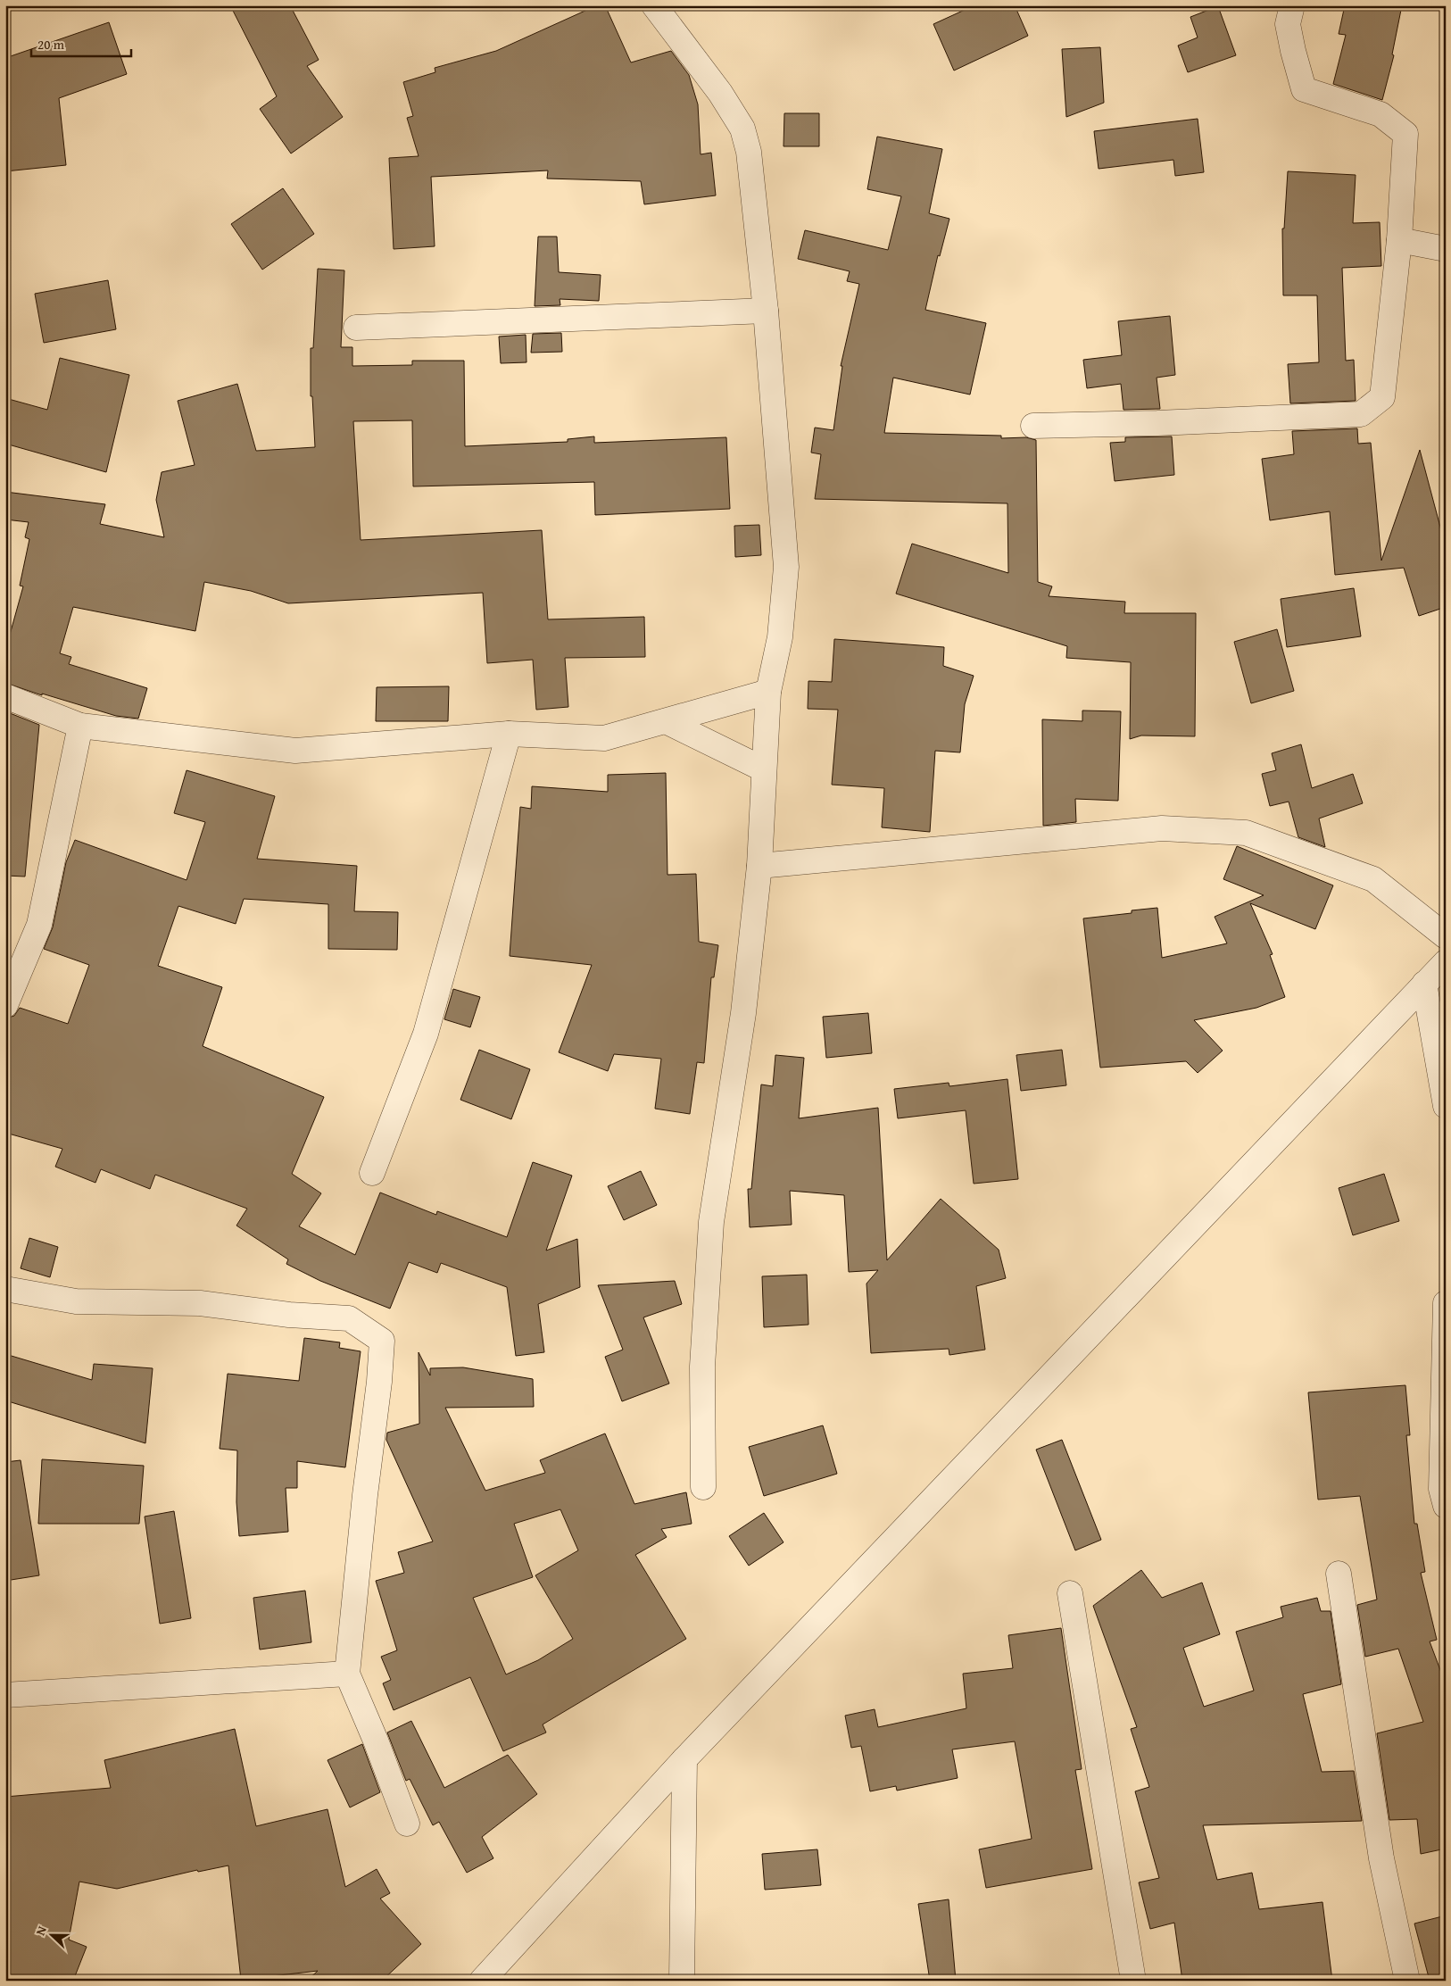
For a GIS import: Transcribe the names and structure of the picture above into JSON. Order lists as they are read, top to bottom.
{
  "scale_bar": "20 m",
  "north": "left"
}
